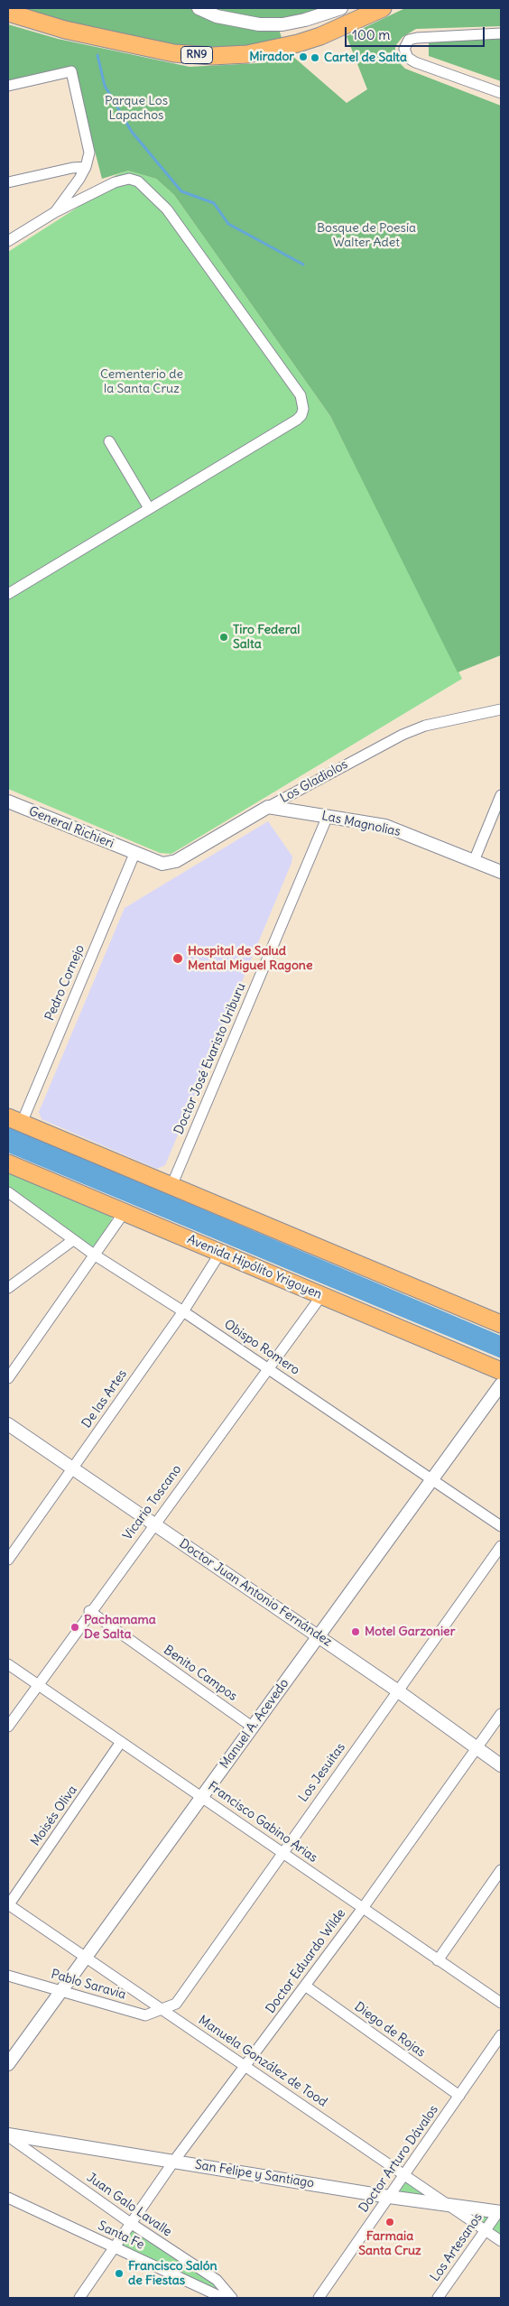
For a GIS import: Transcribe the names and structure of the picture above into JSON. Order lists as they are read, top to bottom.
{
  "streets": {
    "highway": ["RN9", "Avenida Hipólito Yrigoyen"],
    "street": [
      "Los Gladiolos",
      "Las Magnolias",
      "General Richieri",
      "Pedro Cornejo",
      "Doctor José Evaristo Uriburu",
      "Obispo Romero",
      "De las Artes",
      "Vicario Toscano",
      "Doctor Juan Antonio Fernández",
      "Benito Campos",
      "Manuel A. Acevedo",
      "Los Jesuitas",
      "Moisés Oliva",
      "Francisco Gabino Arias",
      "Doctor Eduardo Wilde",
      "Pablo Saravia",
      "Diego de Rojas",
      "Manuela González de Tood",
      "Doctor Arturo Dávalos",
      "San Felipe y Santiago",
      "Juan Galo Lavalle",
      "Santa Fe",
      "Los Artesanos"
    ]
  },
  "crossings": [
    ["Los Gladiolos", "Las Magnolias"],
    ["Los Gladiolos", "General Richieri"],
    ["Los Gladiolos", "Pedro Cornejo"],
    ["Las Magnolias", "Doctor José Evaristo Uriburu"],
    ["General Richieri", "Pedro Cornejo"],
    ["Avenida Hipólito Yrigoyen", "De las Artes"],
    ["Avenida Hipólito Yrigoyen", "Vicario Toscano"],
    ["Obispo Romero", "De las Artes"],
    ["Obispo Romero", "Vicario Toscano"],
    ["Obispo Romero", "Manuel A. Acevedo"],
    ["De las Artes", "Doctor Juan Antonio Fernández"],
    ["Vicario Toscano", "Doctor Juan Antonio Fernández"],
    ["Vicario Toscano", "Benito Campos"],
    ["Vicario Toscano", "Francisco Gabino Arias"],
    ["Doctor Juan Antonio Fernández", "Manuel A. Acevedo"],
    ["Doctor Juan Antonio Fernández", "Los Jesuitas"],
    ["Doctor Juan Antonio Fernández", "Doctor Eduardo Wilde"],
    ["Benito Campos", "Manuel A. Acevedo"],
    ["Manuel A. Acevedo", "Francisco Gabino Arias"],
    ["Manuel A. Acevedo", "Pablo Saravia"],
    ["Manuel A. Acevedo", "Manuela González de Tood"],
    ["Los Jesuitas", "Francisco Gabino Arias"],
    ["Los Jesuitas", "Pablo Saravia"],
    ["Los Jesuitas", "Manuela González de Tood"],
    ["Moisés Oliva", "Francisco Gabino Arias"],
    ["Moisés Oliva", "Manuela González de Tood"],
    ["Francisco Gabino Arias", "Doctor Eduardo Wilde"],
    ["Doctor Eduardo Wilde", "Diego de Rojas"],
    ["Doctor Eduardo Wilde", "Manuela González de Tood"],
    ["Doctor Eduardo Wilde", "San Felipe y Santiago"],
    ["Doctor Eduardo Wilde", "Juan Galo Lavalle"],
    ["Doctor Eduardo Wilde", "Santa Fe"],
    ["Pablo Saravia", "Manuela González de Tood"],
    ["Diego de Rojas", "Doctor Arturo Dávalos"],
    ["Manuela González de Tood", "Doctor Arturo Dávalos"],
    ["Manuela González de Tood", "San Felipe y Santiago"],
    ["Manuela González de Tood", "Los Artesanos"],
    ["Doctor Arturo Dávalos", "San Felipe y Santiago"],
    ["San Felipe y Santiago", "Juan Galo Lavalle"],
    ["San Felipe y Santiago", "Los Artesanos"]
  ],
  "parks": ["Parque Los Lapachos", "Bosque de Poesía Walter Adet", "Cementerio de la Santa Cruz"],
  "places": [
    "Mirador",
    "Cartel de Salta",
    "Tiro Federal Salta",
    "Hospital de Salud Mental Miguel Ragone",
    "Pachamama De Salta",
    "Motel Garzonier",
    "Farmaia Santa Cruz",
    "Francisco Salón de Fiestas"
  ],
  "scale_bar": "100 m"
}
